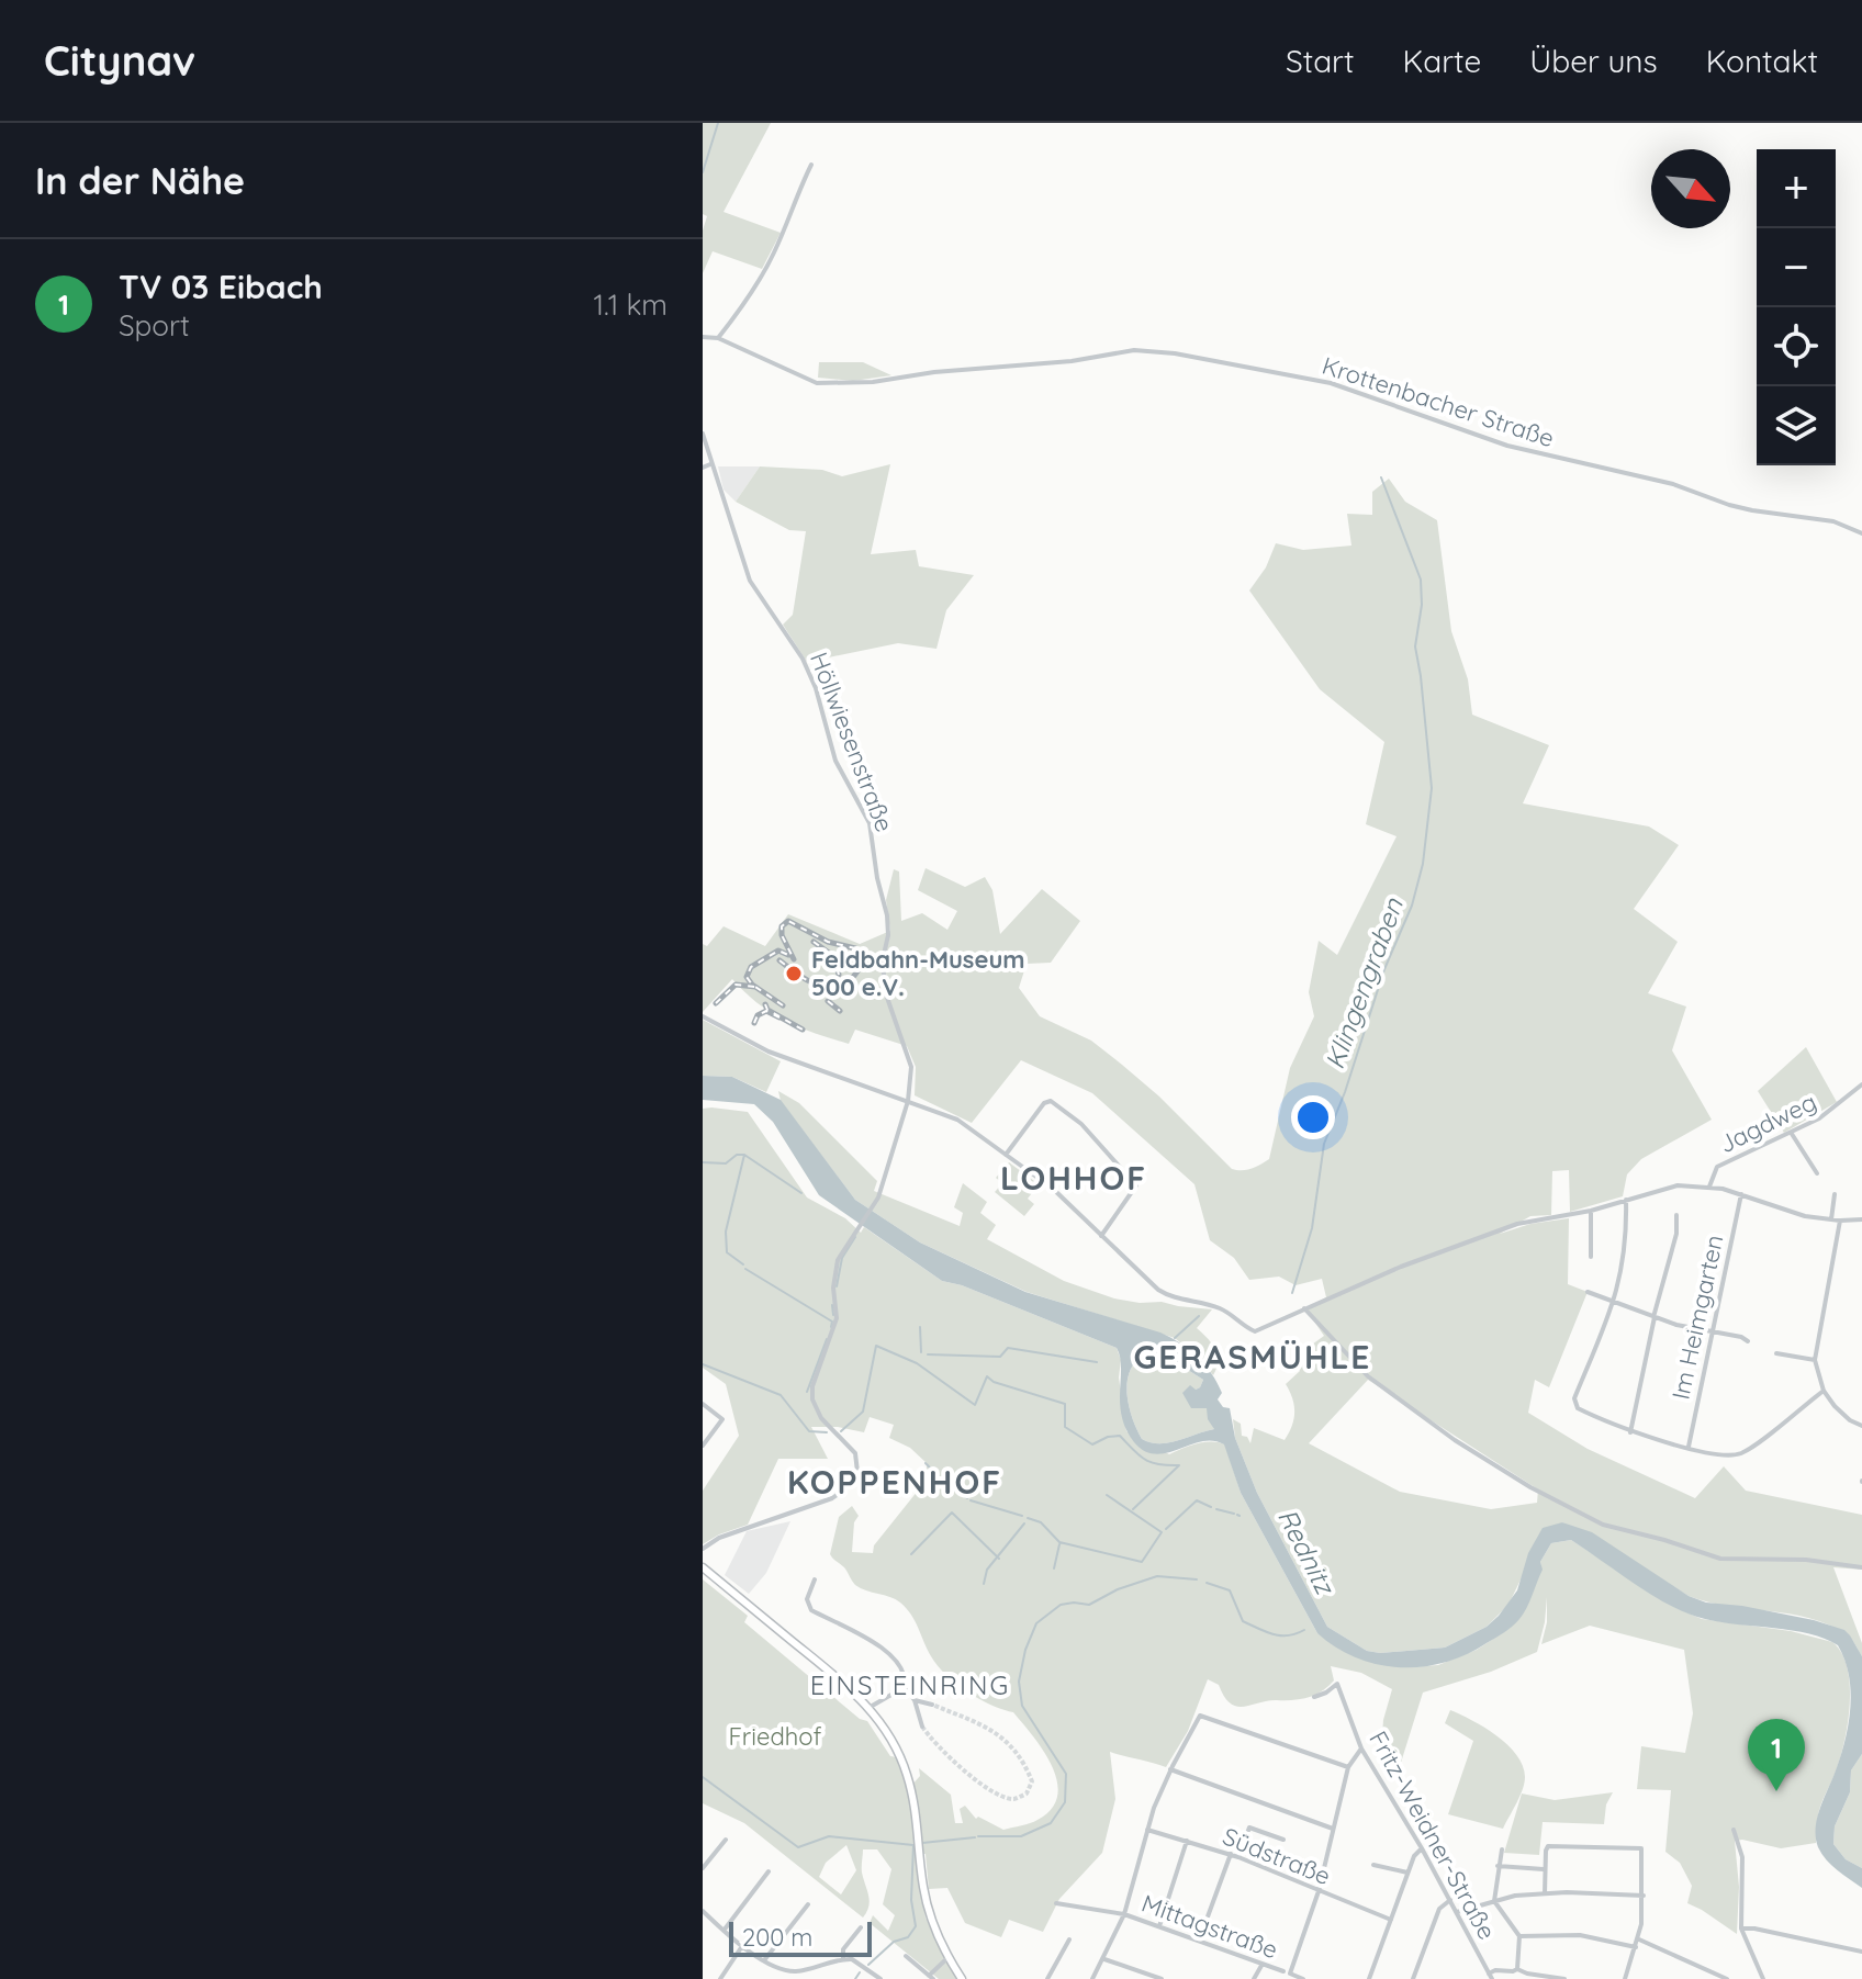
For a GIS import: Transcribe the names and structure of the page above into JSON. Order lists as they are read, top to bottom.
{
  "streets": {
    "street": [
      "Krottenbacher Straße",
      "Höllwiesenstraße",
      "Jagdweg",
      "Im Heimgarten",
      "Fritz-Weidner-Straße",
      "Südstraße",
      "Mittagstraße"
    ]
  },
  "districts": [
    "LOHHOF",
    "GERASMÜHLE",
    "KOPPENHOF",
    "EINSTEINRING"
  ],
  "water": ["Klingengraben", "Rednitz"],
  "parks": ["Friedhof"],
  "places": ["Feldbahn-Museum 500 e.V."],
  "scale_bar": "200 m",
  "north": "bottom right",
  "page": {
    "header": "Citynav",
    "nav": [
      "Start",
      "Karte",
      "Über uns",
      "Kontakt"
    ],
    "heading": "In der Nähe",
    "map_buttons": ["+", "−"],
    "list": [
      {
        "mark": "1",
        "name": "TV 03 Eibach",
        "note": "Sport",
        "value": "1.1 km"
      }
    ],
    "pins": "1",
    "scale": "200 m"
  }
}
